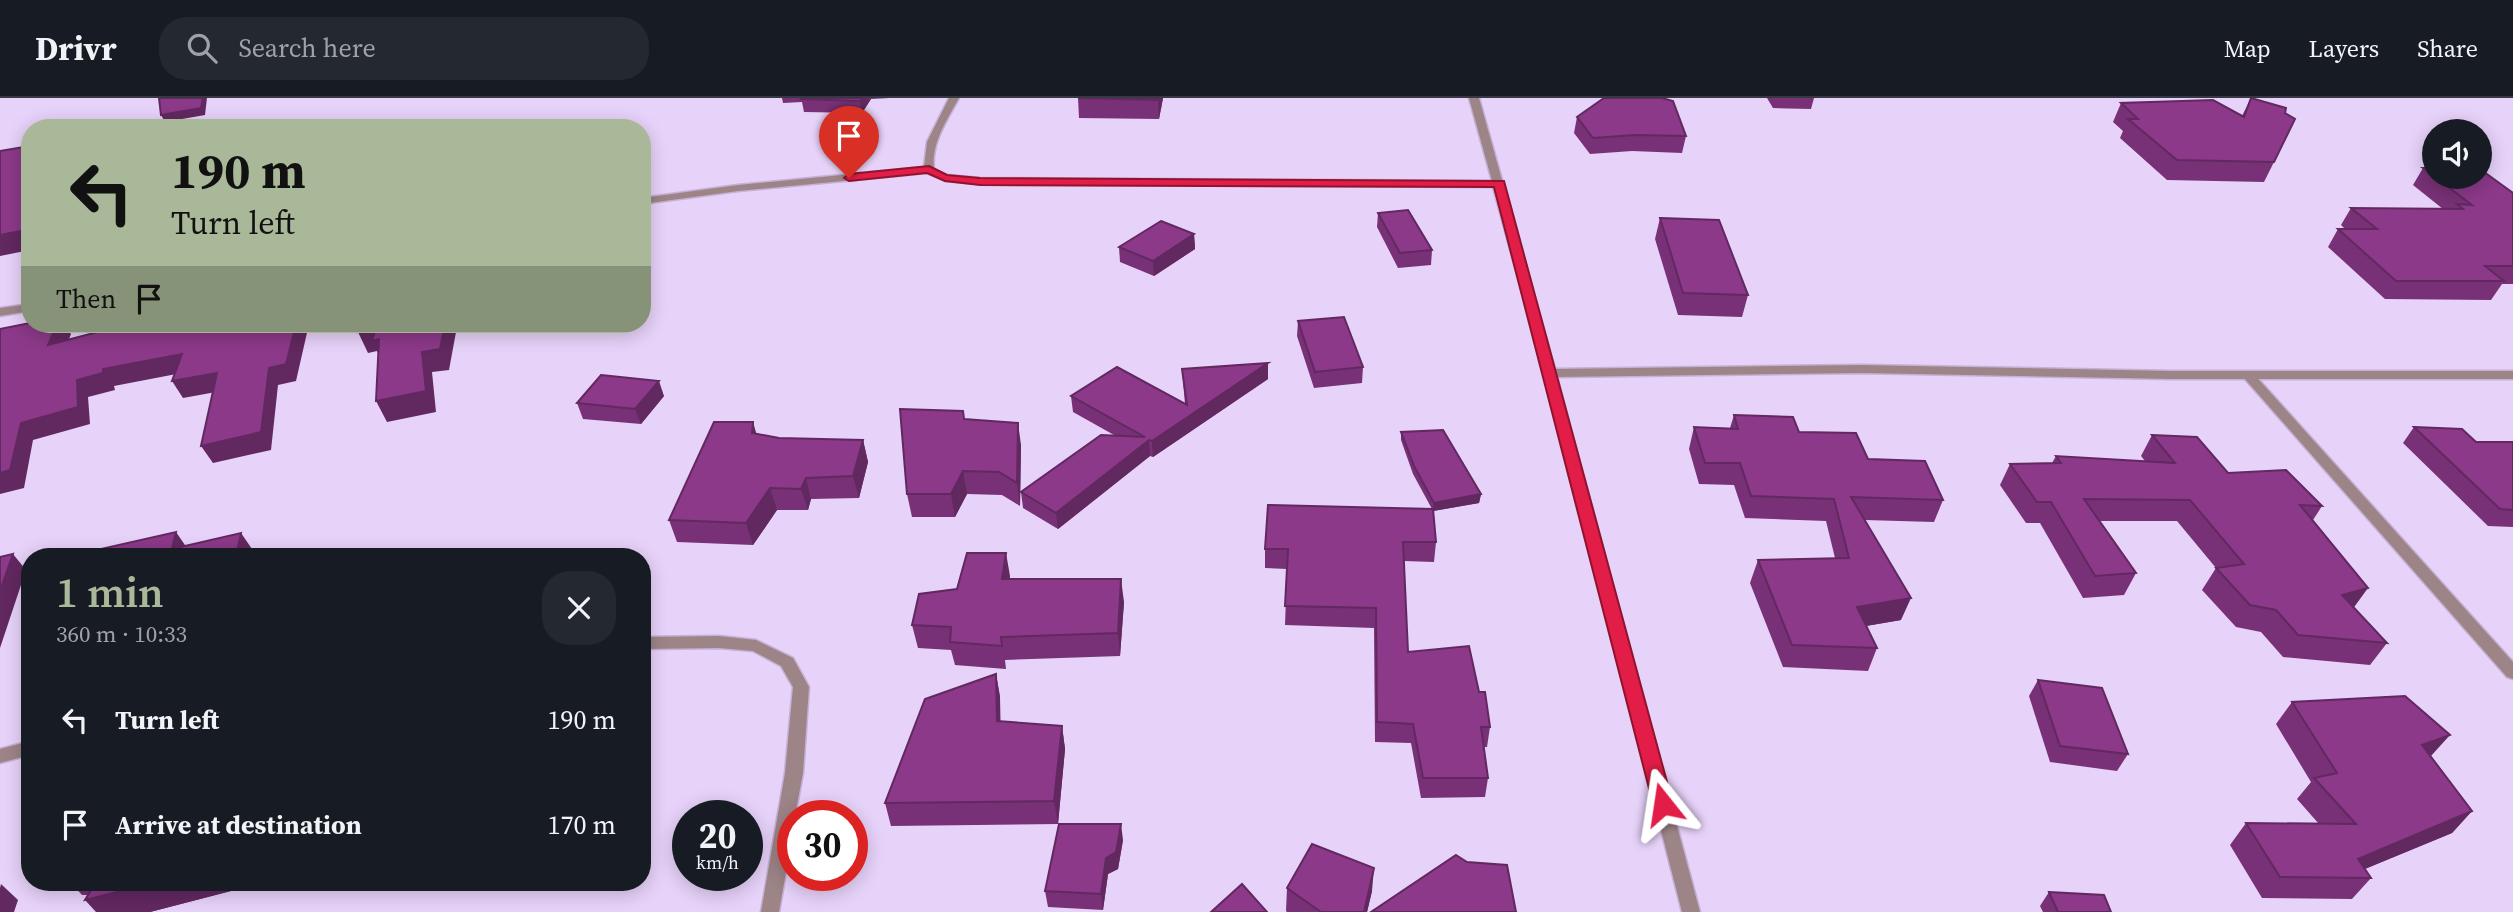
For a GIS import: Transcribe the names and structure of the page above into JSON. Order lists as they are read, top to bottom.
{
  "page": {
    "header": "Drivr",
    "search": "Search here",
    "nav": ["Map", "Layers", "Share"],
    "turn": ["190 m", "Turn left"],
    "then": "Then",
    "heading": ["1 min", "360 m · 10:33"],
    "list": [
      {
        "name": "Turn left",
        "value": "190 m"
      },
      {
        "name": "Arrive at destination",
        "value": "170 m"
      }
    ],
    "speed": "20 km/h",
    "limit": "30"
  }
}
